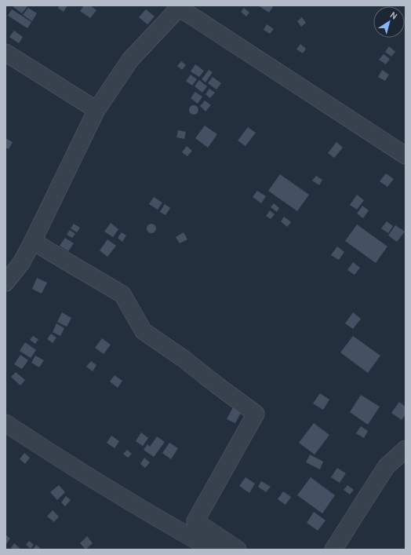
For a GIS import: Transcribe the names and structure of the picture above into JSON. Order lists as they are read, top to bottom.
{
  "north": "top right"
}
